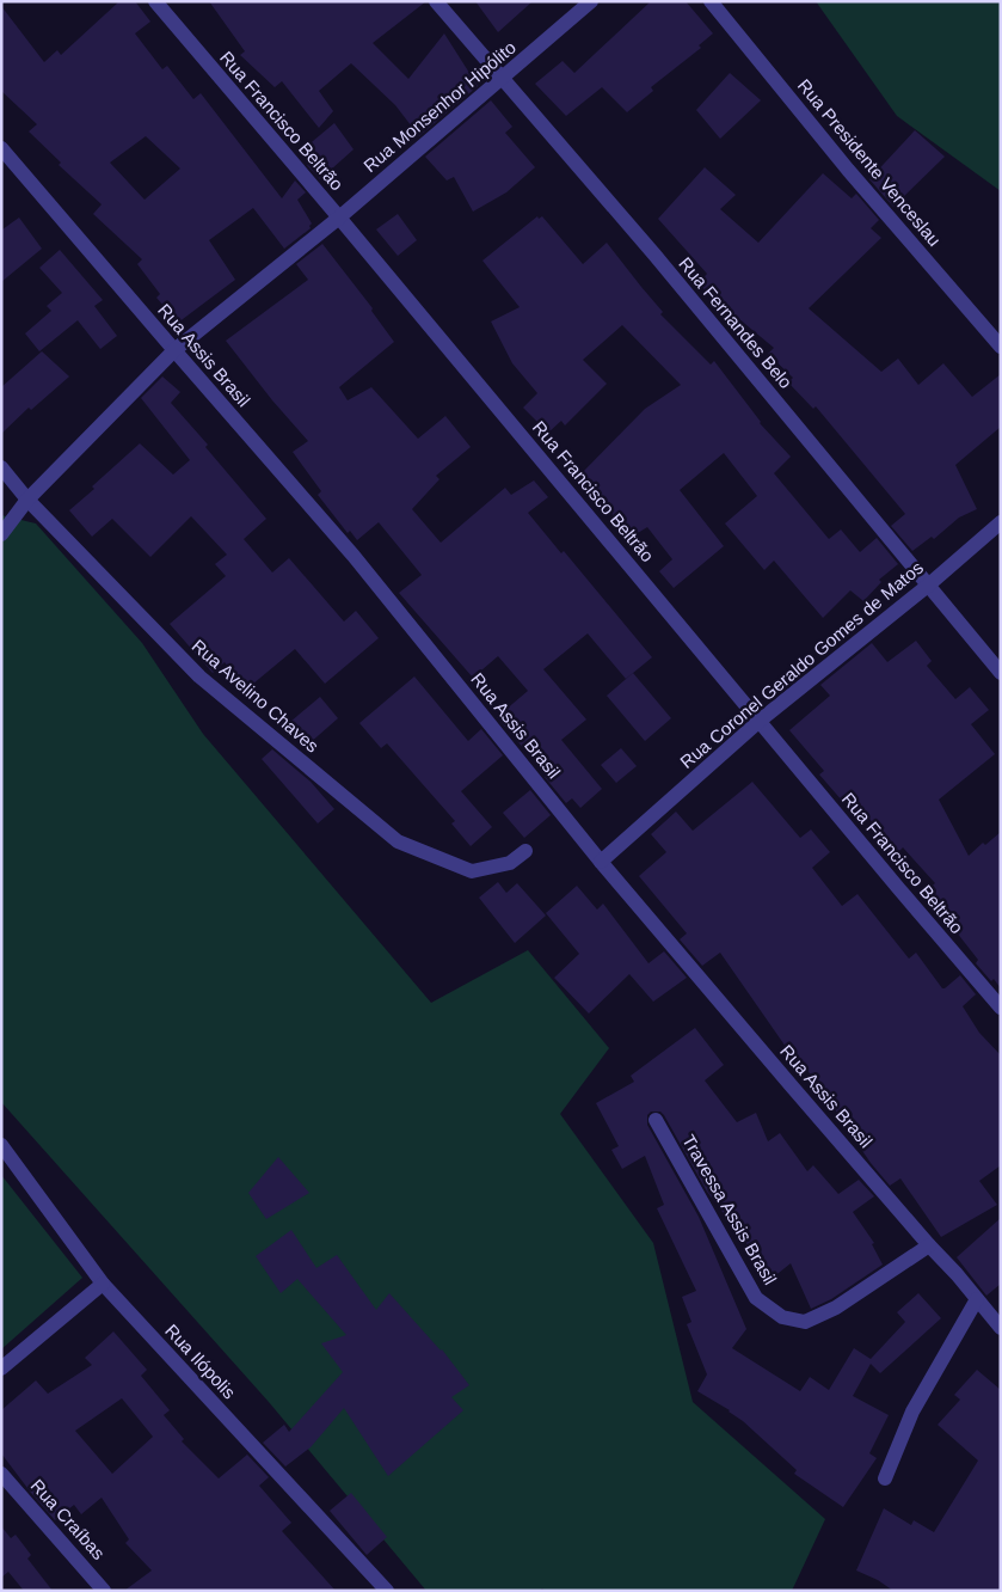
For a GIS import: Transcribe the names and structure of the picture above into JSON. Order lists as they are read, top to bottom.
{
  "streets": {
    "street": [
      "Rua Monsenhor Hipólito",
      "Rua Francisco Beltrão",
      "Rua Presidente Venceslau",
      "Rua Fernandes Belo",
      "Rua Assis Brasil",
      "Rua Coronel Geraldo Gomes de Matos",
      "Rua Avelino Chaves",
      "Travessa Assis Brasil",
      "Rua Ilópolis",
      "Rua Craíbas"
    ]
  },
  "crossings": [
    ["Rua Monsenhor Hipólito", "Rua Francisco Beltrão"],
    ["Rua Monsenhor Hipólito", "Rua Fernandes Belo"],
    ["Rua Monsenhor Hipólito", "Rua Assis Brasil"],
    ["Rua Monsenhor Hipólito", "Rua Avelino Chaves"],
    ["Rua Francisco Beltrão", "Rua Coronel Geraldo Gomes de Matos"],
    ["Rua Fernandes Belo", "Rua Coronel Geraldo Gomes de Matos"],
    ["Rua Assis Brasil", "Rua Coronel Geraldo Gomes de Matos"],
    ["Rua Assis Brasil", "Travessa Assis Brasil"]
  ]
}
